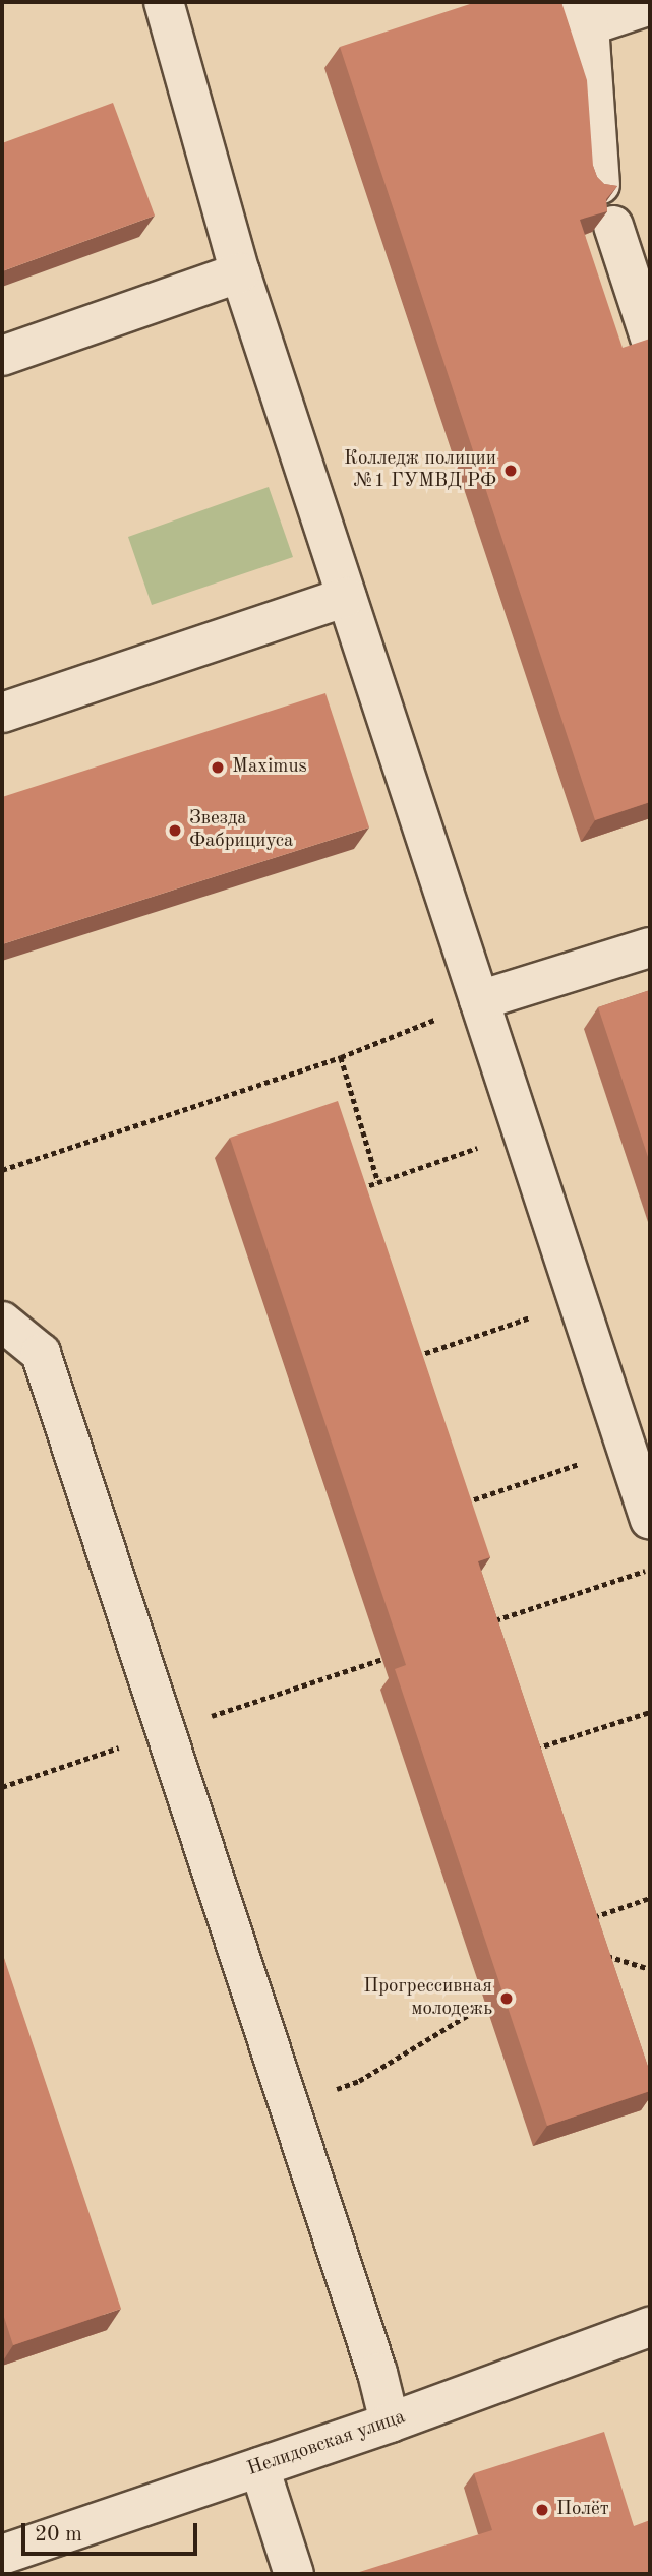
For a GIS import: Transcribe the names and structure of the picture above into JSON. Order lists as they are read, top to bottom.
{
  "streets": {
    "street": ["Нелидовская улица"]
  },
  "places": [
    "Колледж полиции №1 ГУМВД РФ",
    "Maximus",
    "Звезда Фабрициуса",
    "Прогрессивная молодежь",
    "Полёт"
  ],
  "scale_bar": "20 m"
}
